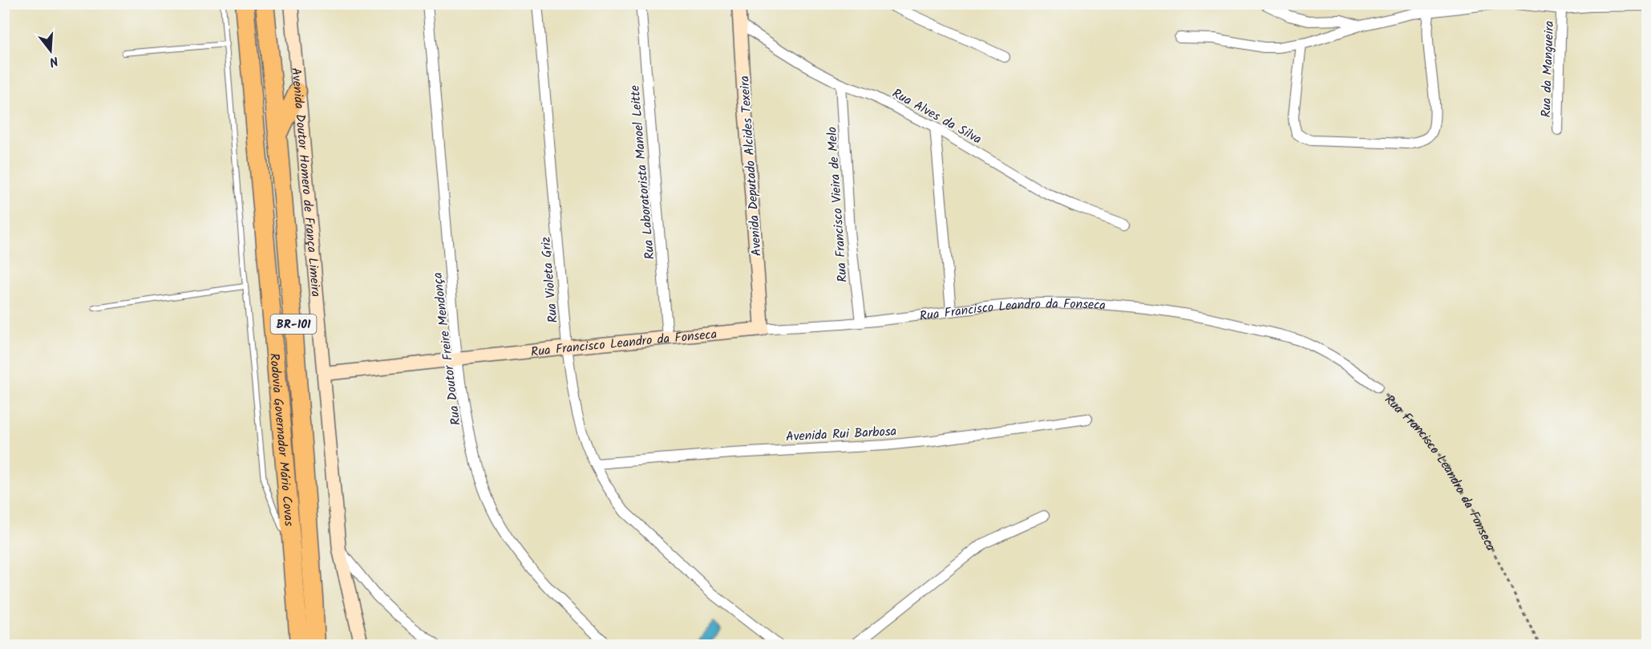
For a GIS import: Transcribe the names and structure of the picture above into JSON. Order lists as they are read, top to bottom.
{
  "streets": {
    "highway": ["BR-101", "Rodovia Governador Mário Covas"],
    "main road": ["Avenida Deputado Alcides Texeira", "Avenida Doutor Homero de França Limeira", "Rua Francisco Leandro da Fonseca"],
    "street": [
      "Rua da Mangueira",
      "Rua Alves da Silva",
      "Rua Laboratorista Manoel Leitte",
      "Rua Francisco Vieira de Melo",
      "Rua Violeta Griz",
      "Rua Doutor Freire Mendonça",
      "Avenida Rui Barbosa"
    ]
  },
  "crossings": [
    ["Rua Alves da Silva", "Avenida Deputado Alcides Texeira"],
    ["Rua Alves da Silva", "Rua Francisco Vieira de Melo"],
    ["Avenida Deputado Alcides Texeira", "Rua Francisco Leandro da Fonseca"],
    ["Rua Laboratorista Manoel Leitte", "Rua Francisco Leandro da Fonseca"],
    ["Avenida Doutor Homero de França Limeira", "Rua Francisco Leandro da Fonseca"],
    ["Rua Francisco Vieira de Melo", "Rua Francisco Leandro da Fonseca"],
    ["Rua Violeta Griz", "Rua Francisco Leandro da Fonseca"],
    ["Rua Violeta Griz", "Avenida Rui Barbosa"],
    ["Rua Francisco Leandro da Fonseca", "Rua Doutor Freire Mendonça"]
  ],
  "north": "bottom"
}
